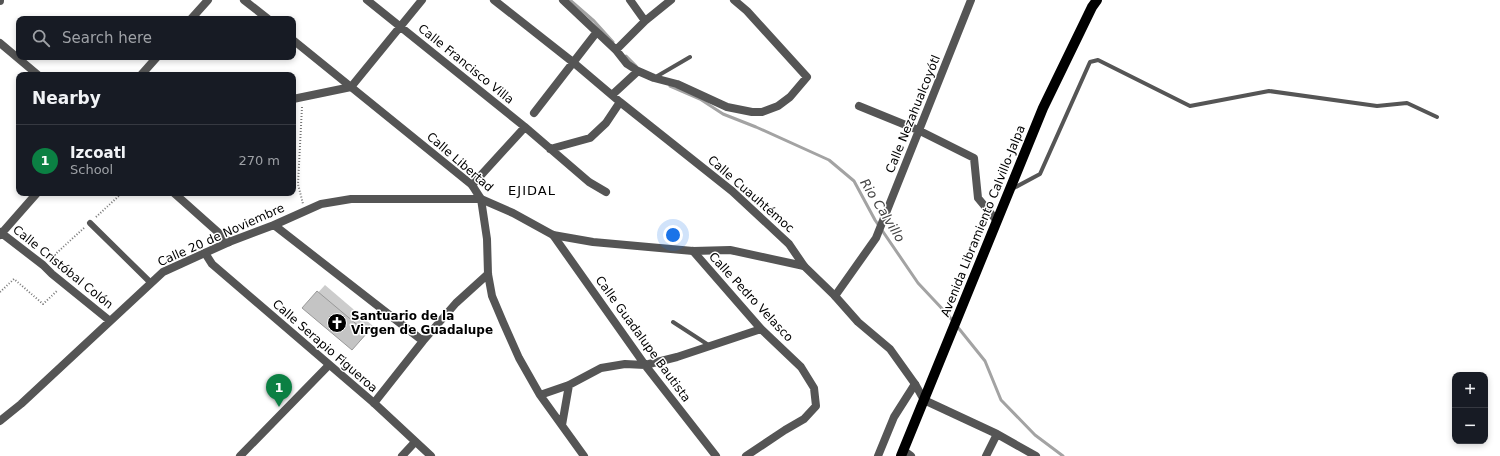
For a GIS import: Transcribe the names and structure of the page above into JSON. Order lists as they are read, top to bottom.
{
  "streets": {
    "main road": ["Avenida Libramiento Calvillo-Jalpa"],
    "street": [
      "Calle Francisco Villa",
      "Calle Nezahualcoyótl",
      "Calle Libertad",
      "Calle Cuauhtémoc",
      "Calle 20 de Noviembre",
      "Calle Cristóbal Colón",
      "Calle Pedro Velasco",
      "Calle Guadalupe Bautista",
      "Calle Serapio Figueroa"
    ]
  },
  "crossings": [
    ["Calle Nezahualcoyótl", "Calle Cuauhtémoc"],
    ["Calle Libertad", "Calle Cuauhtémoc"],
    ["Calle Libertad", "Calle 20 de Noviembre"],
    ["Calle Libertad", "Calle Pedro Velasco"],
    ["Calle Libertad", "Calle Guadalupe Bautista"],
    ["Calle Cuauhtémoc", "Avenida Libramiento Calvillo-Jalpa"],
    ["Calle 20 de Noviembre", "Calle Cristóbal Colón"],
    ["Calle 20 de Noviembre", "Calle Serapio Figueroa"]
  ],
  "districts": ["EJIDAL"],
  "water": ["Rio Calvillo"],
  "places": {
    "church": ["Santuario de la Virgen de Guadalupe"]
  },
  "page": {
    "search": "Search here",
    "heading": "Nearby",
    "list": [
      {
        "mark": "1",
        "name": "Izcoatl",
        "note": "School",
        "value": "270 m"
      }
    ],
    "map_buttons": ["+", "−"],
    "pins": "1"
  }
}
